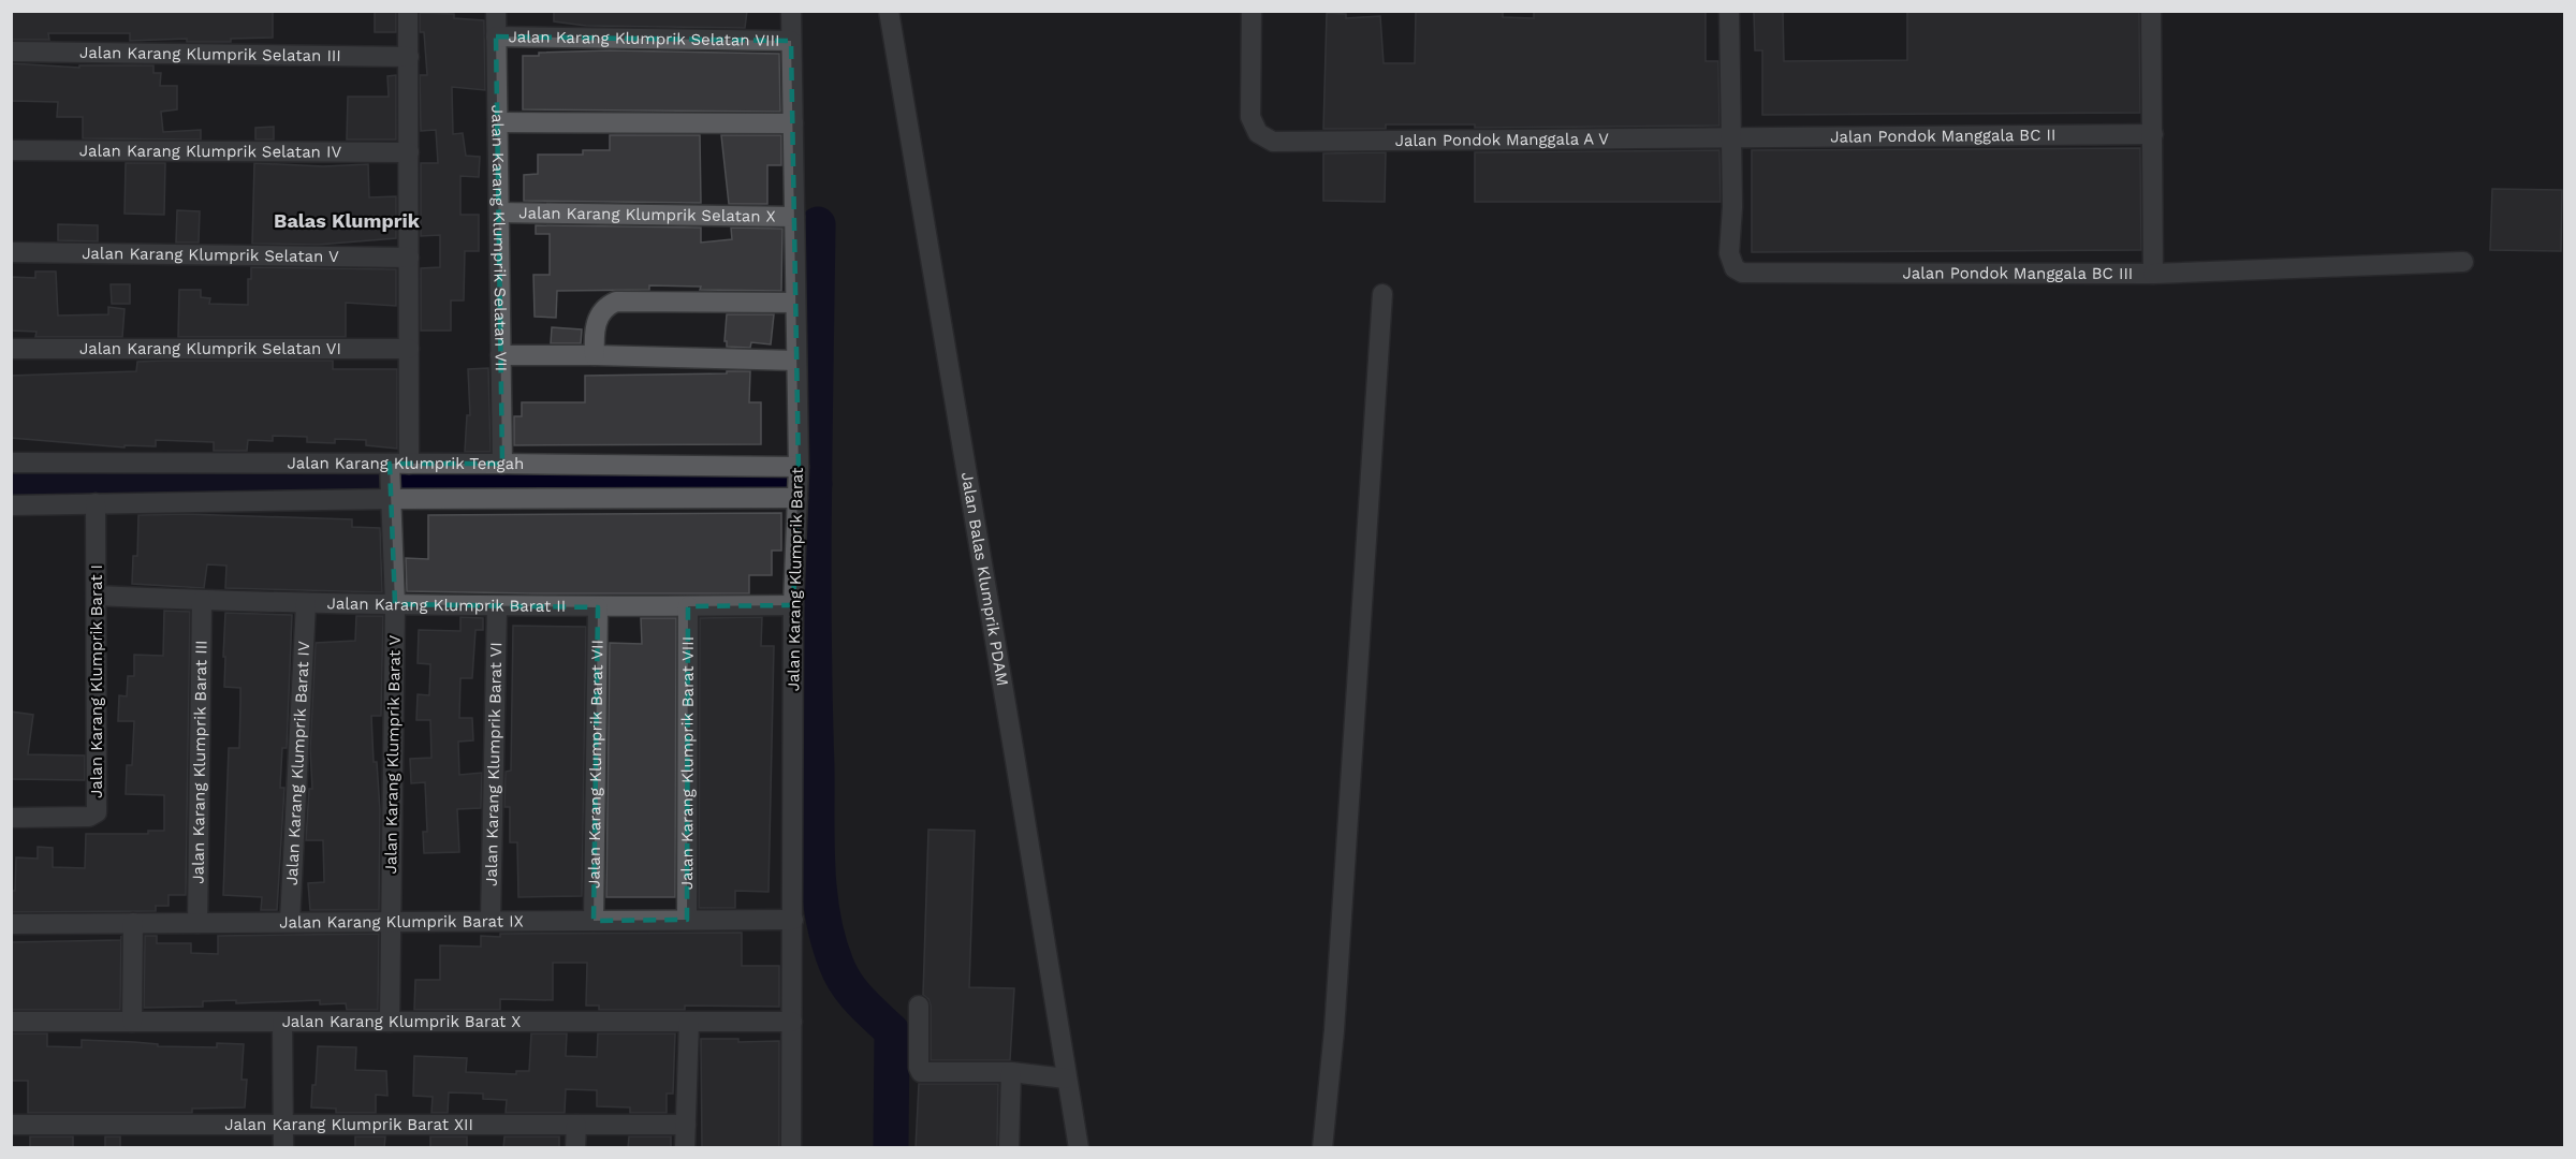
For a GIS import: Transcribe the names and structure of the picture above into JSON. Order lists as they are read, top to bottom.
{
  "streets": {
    "street": [
      "Jalan Karang Klumprik Selatan VIII",
      "Jalan Karang Klumprik Selatan III",
      "Jalan Pondok Manggala BC II",
      "Jalan Pondok Manggala A V",
      "Jalan Karang Klumprik Selatan IV",
      "Jalan Karang Klumprik Selatan X",
      "Jalan Karang Klumprik Selatan VII",
      "Jalan Karang Klumprik Selatan V",
      "Jalan Pondok Manggala BC III",
      "Jalan Karang Klumprik Selatan VI",
      "Jalan Karang Klumprik Tengah",
      "Jalan Karang Klumprik Barat",
      "Jalan Balas Klumprik PDAM",
      "Jalan Karang Klumprik Barat II",
      "Jalan Karang Klumprik Barat I",
      "Jalan Karang Klumprik Barat V",
      "Jalan Karang Klumprik Barat III",
      "Jalan Karang Klumprik Barat IV",
      "Jalan Karang Klumprik Barat VIII",
      "Jalan Karang Klumprik Barat VI",
      "Jalan Karang Klumprik Barat VII",
      "Jalan Karang Klumprik Barat IX",
      "Jalan Karang Klumprik Barat X",
      "Jalan Karang Klumprik Barat XII"
    ]
  },
  "crossings": [
    ["Jalan Karang Klumprik Selatan VIII", "Jalan Karang Klumprik Selatan VII"],
    ["Jalan Karang Klumprik Selatan VIII", "Jalan Karang Klumprik Barat"],
    ["Jalan Karang Klumprik Selatan III", "Jalan Karang Klumprik Barat V"],
    ["Jalan Pondok Manggala BC II", "Jalan Pondok Manggala A V"],
    ["Jalan Pondok Manggala BC II", "Jalan Pondok Manggala BC III"],
    ["Jalan Pondok Manggala A V", "Jalan Pondok Manggala BC III"],
    ["Jalan Karang Klumprik Selatan IV", "Jalan Karang Klumprik Barat V"],
    ["Jalan Karang Klumprik Selatan X", "Jalan Karang Klumprik Selatan VII"],
    ["Jalan Karang Klumprik Selatan X", "Jalan Karang Klumprik Barat"],
    ["Jalan Karang Klumprik Selatan VII", "Jalan Karang Klumprik Tengah"],
    ["Jalan Karang Klumprik Selatan V", "Jalan Karang Klumprik Barat V"],
    ["Jalan Karang Klumprik Selatan VI", "Jalan Karang Klumprik Barat V"],
    ["Jalan Karang Klumprik Tengah", "Jalan Karang Klumprik Barat"],
    ["Jalan Karang Klumprik Tengah", "Jalan Karang Klumprik Barat I"],
    ["Jalan Karang Klumprik Tengah", "Jalan Karang Klumprik Barat V"],
    ["Jalan Karang Klumprik Barat", "Jalan Karang Klumprik Barat II"],
    ["Jalan Karang Klumprik Barat", "Jalan Karang Klumprik Barat IX"],
    ["Jalan Karang Klumprik Barat", "Jalan Karang Klumprik Barat X"],
    ["Jalan Karang Klumprik Barat II", "Jalan Karang Klumprik Barat I"],
    ["Jalan Karang Klumprik Barat II", "Jalan Karang Klumprik Barat V"],
    ["Jalan Karang Klumprik Barat II", "Jalan Karang Klumprik Barat III"],
    ["Jalan Karang Klumprik Barat II", "Jalan Karang Klumprik Barat IV"],
    ["Jalan Karang Klumprik Barat II", "Jalan Karang Klumprik Barat VIII"],
    ["Jalan Karang Klumprik Barat II", "Jalan Karang Klumprik Barat VI"],
    ["Jalan Karang Klumprik Barat II", "Jalan Karang Klumprik Barat VII"],
    ["Jalan Karang Klumprik Barat V", "Jalan Karang Klumprik Barat IX"],
    ["Jalan Karang Klumprik Barat V", "Jalan Karang Klumprik Barat X"],
    ["Jalan Karang Klumprik Barat III", "Jalan Karang Klumprik Barat IX"],
    ["Jalan Karang Klumprik Barat IV", "Jalan Karang Klumprik Barat IX"],
    ["Jalan Karang Klumprik Barat VIII", "Jalan Karang Klumprik Barat IX"],
    ["Jalan Karang Klumprik Barat VI", "Jalan Karang Klumprik Barat IX"],
    ["Jalan Karang Klumprik Barat VII", "Jalan Karang Klumprik Barat IX"]
  ],
  "districts": ["Balas Klumprik"]
}
